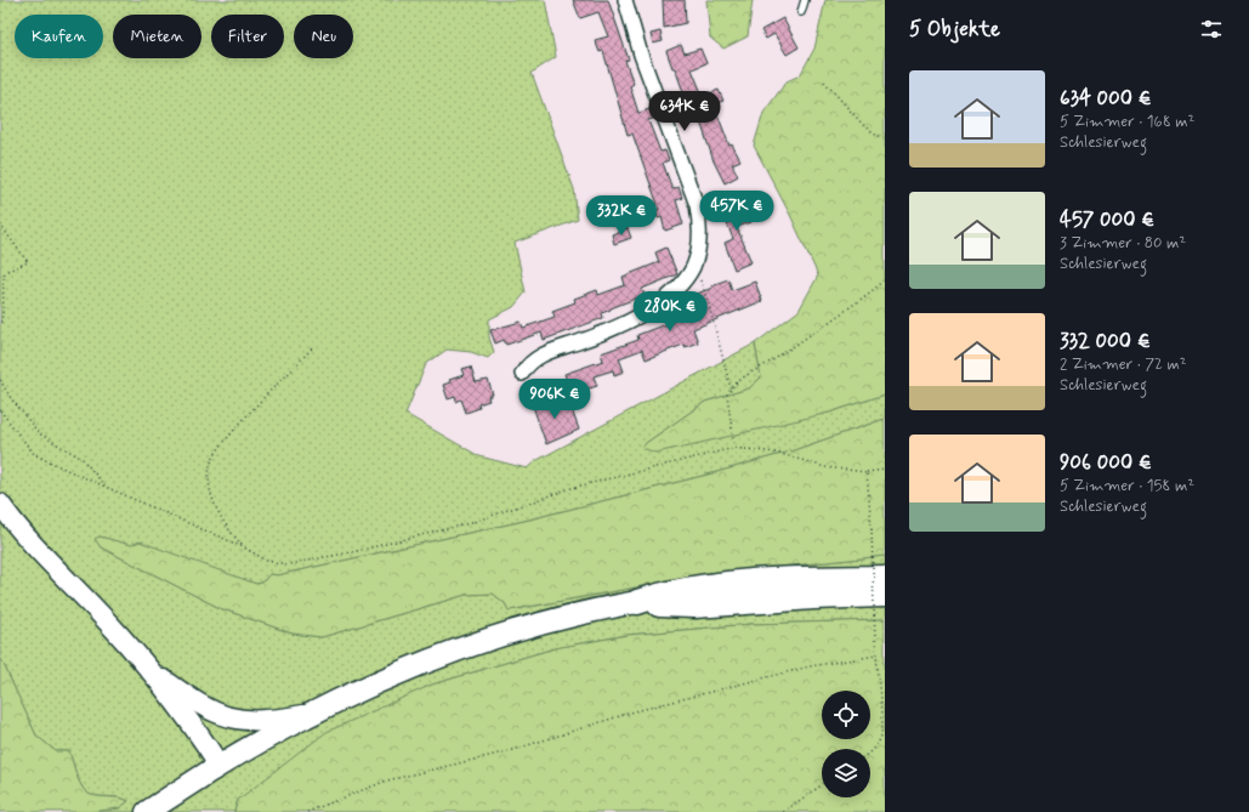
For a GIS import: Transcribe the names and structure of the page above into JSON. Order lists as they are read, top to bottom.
{
  "page": {
    "heading": "5 Objekte",
    "chip": [
      "Kaufen",
      "Mieten",
      "Filter",
      "Neu"
    ],
    "list": [
      {
        "name": "634 000 €",
        "note": "5 Zimmer · 168 m² · Schlesierweg"
      },
      {
        "name": "457 000 €",
        "note": "3 Zimmer · 80 m² · Schlesierweg"
      },
      {
        "name": "332 000 €",
        "note": "2 Zimmer · 72 m² · Schlesierweg"
      },
      {
        "name": "906 000 €",
        "note": "5 Zimmer · 158 m² · Schlesierweg"
      }
    ],
    "price": [
      "634K €",
      "457K €",
      "332K €",
      "280K €",
      "906K €"
    ]
  }
}
